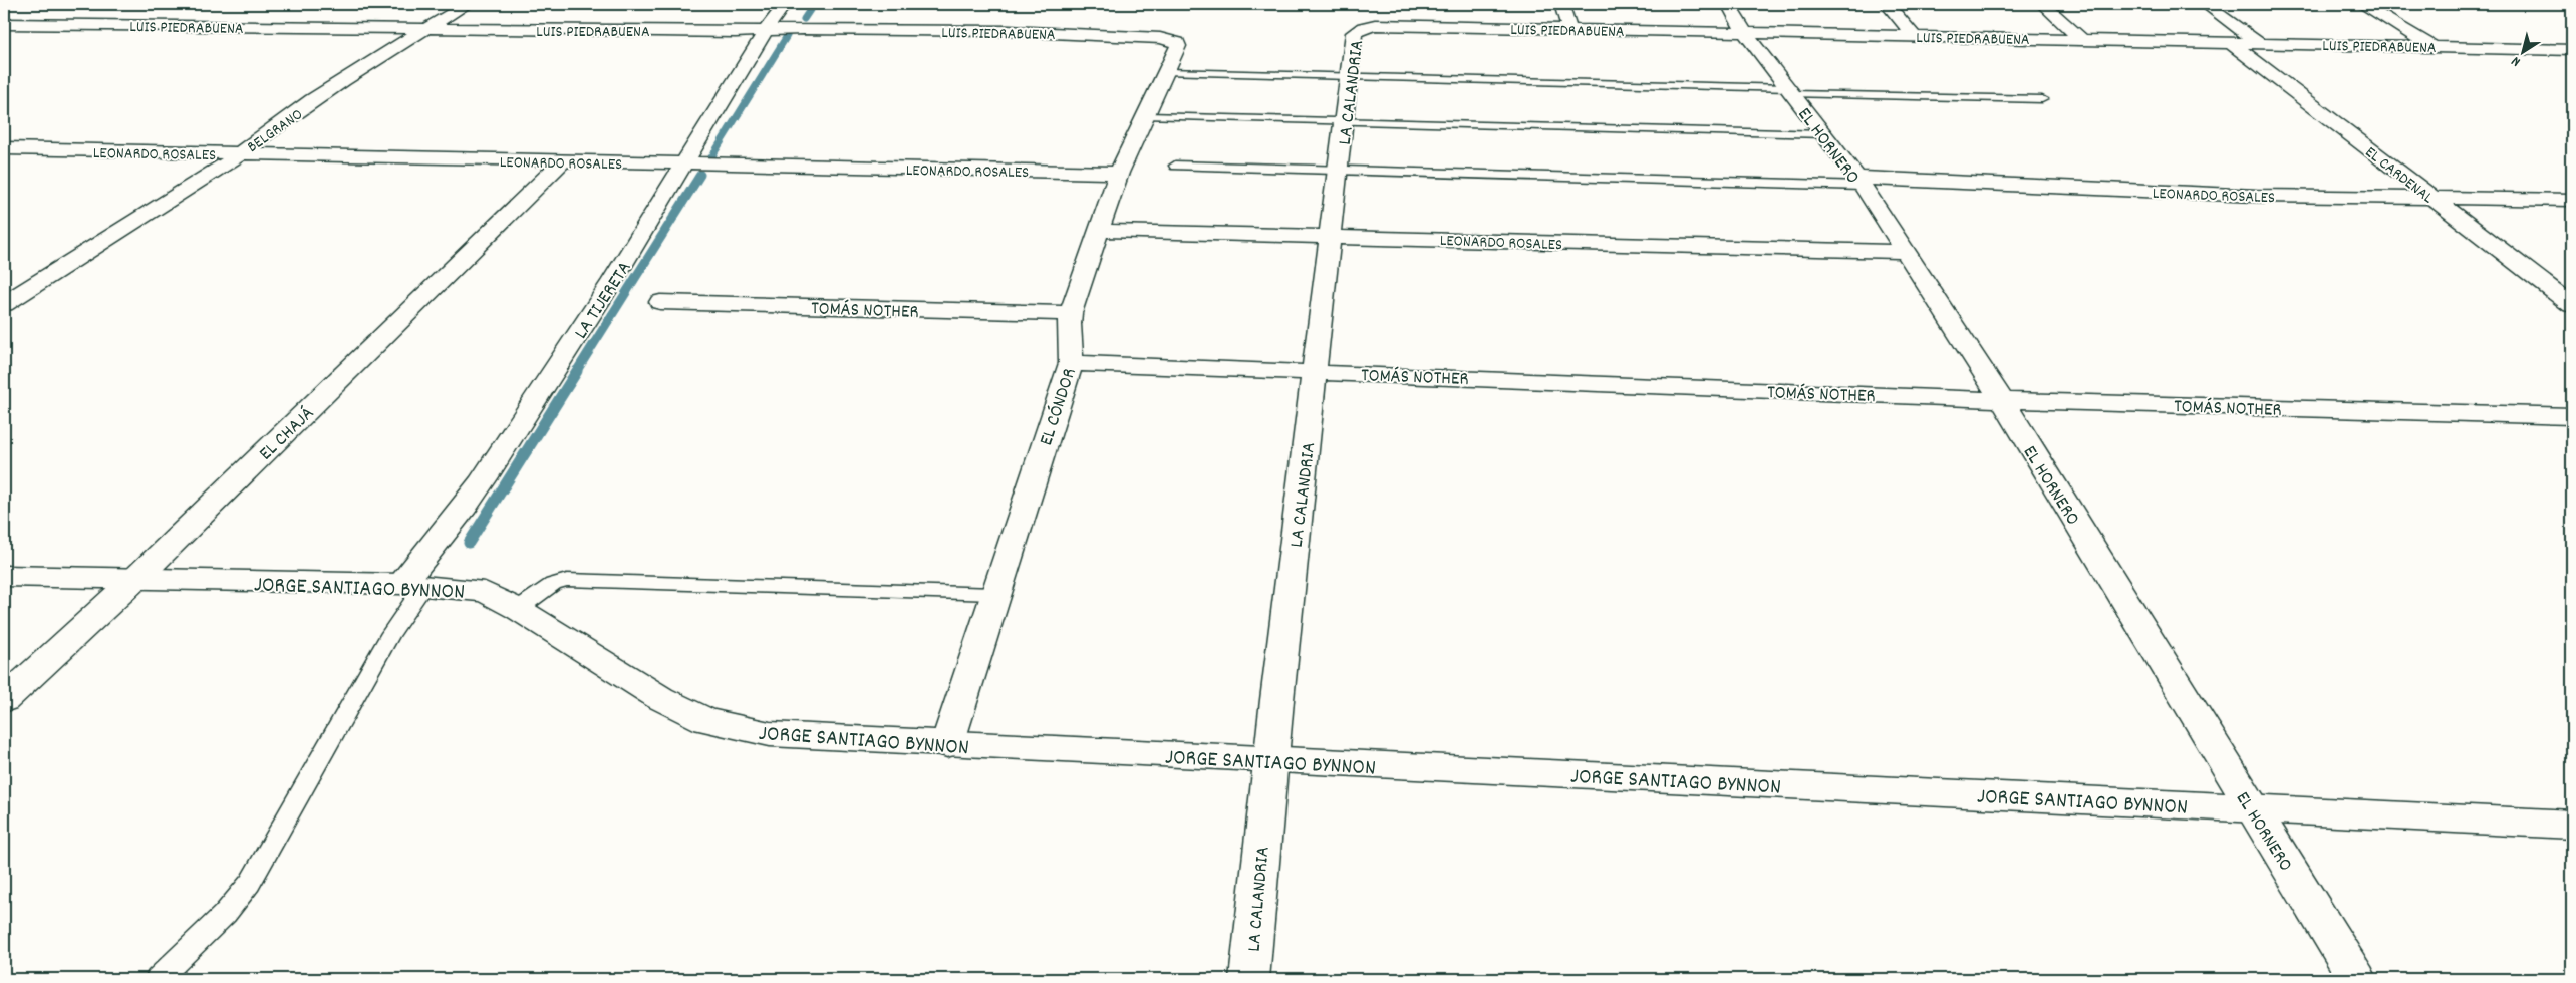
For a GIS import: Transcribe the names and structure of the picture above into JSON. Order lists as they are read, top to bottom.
{
  "streets": {
    "street": [
      "LUIS PIEDRABUENA",
      "LA CALANDRIA",
      "BELGRANO",
      "EL HORNERO",
      "LEONARDO ROSALES",
      "EL CARDENAL",
      "LA TIJERETA",
      "TOMÁS NOTHER",
      "EL CÓNDOR",
      "EL CHAJÁ",
      "JORGE SANTIAGO BYNNON"
    ]
  },
  "crossings": [
    ["LUIS PIEDRABUENA", "LA CALANDRIA"],
    ["LUIS PIEDRABUENA", "BELGRANO"],
    ["LUIS PIEDRABUENA", "EL HORNERO"],
    ["LUIS PIEDRABUENA", "EL CARDENAL"],
    ["LUIS PIEDRABUENA", "LA TIJERETA"],
    ["LUIS PIEDRABUENA", "EL CÓNDOR"],
    ["LA CALANDRIA", "LEONARDO ROSALES"],
    ["LA CALANDRIA", "TOMÁS NOTHER"],
    ["LA CALANDRIA", "JORGE SANTIAGO BYNNON"],
    ["BELGRANO", "LEONARDO ROSALES"],
    ["EL HORNERO", "LEONARDO ROSALES"],
    ["EL HORNERO", "TOMÁS NOTHER"],
    ["EL HORNERO", "JORGE SANTIAGO BYNNON"],
    ["LEONARDO ROSALES", "EL CARDENAL"],
    ["LEONARDO ROSALES", "LA TIJERETA"],
    ["LEONARDO ROSALES", "EL CÓNDOR"],
    ["LEONARDO ROSALES", "EL CHAJÁ"],
    ["LA TIJERETA", "JORGE SANTIAGO BYNNON"],
    ["TOMÁS NOTHER", "EL CÓNDOR"],
    ["EL CÓNDOR", "JORGE SANTIAGO BYNNON"],
    ["EL CHAJÁ", "JORGE SANTIAGO BYNNON"]
  ],
  "north": "bottom left"
}
